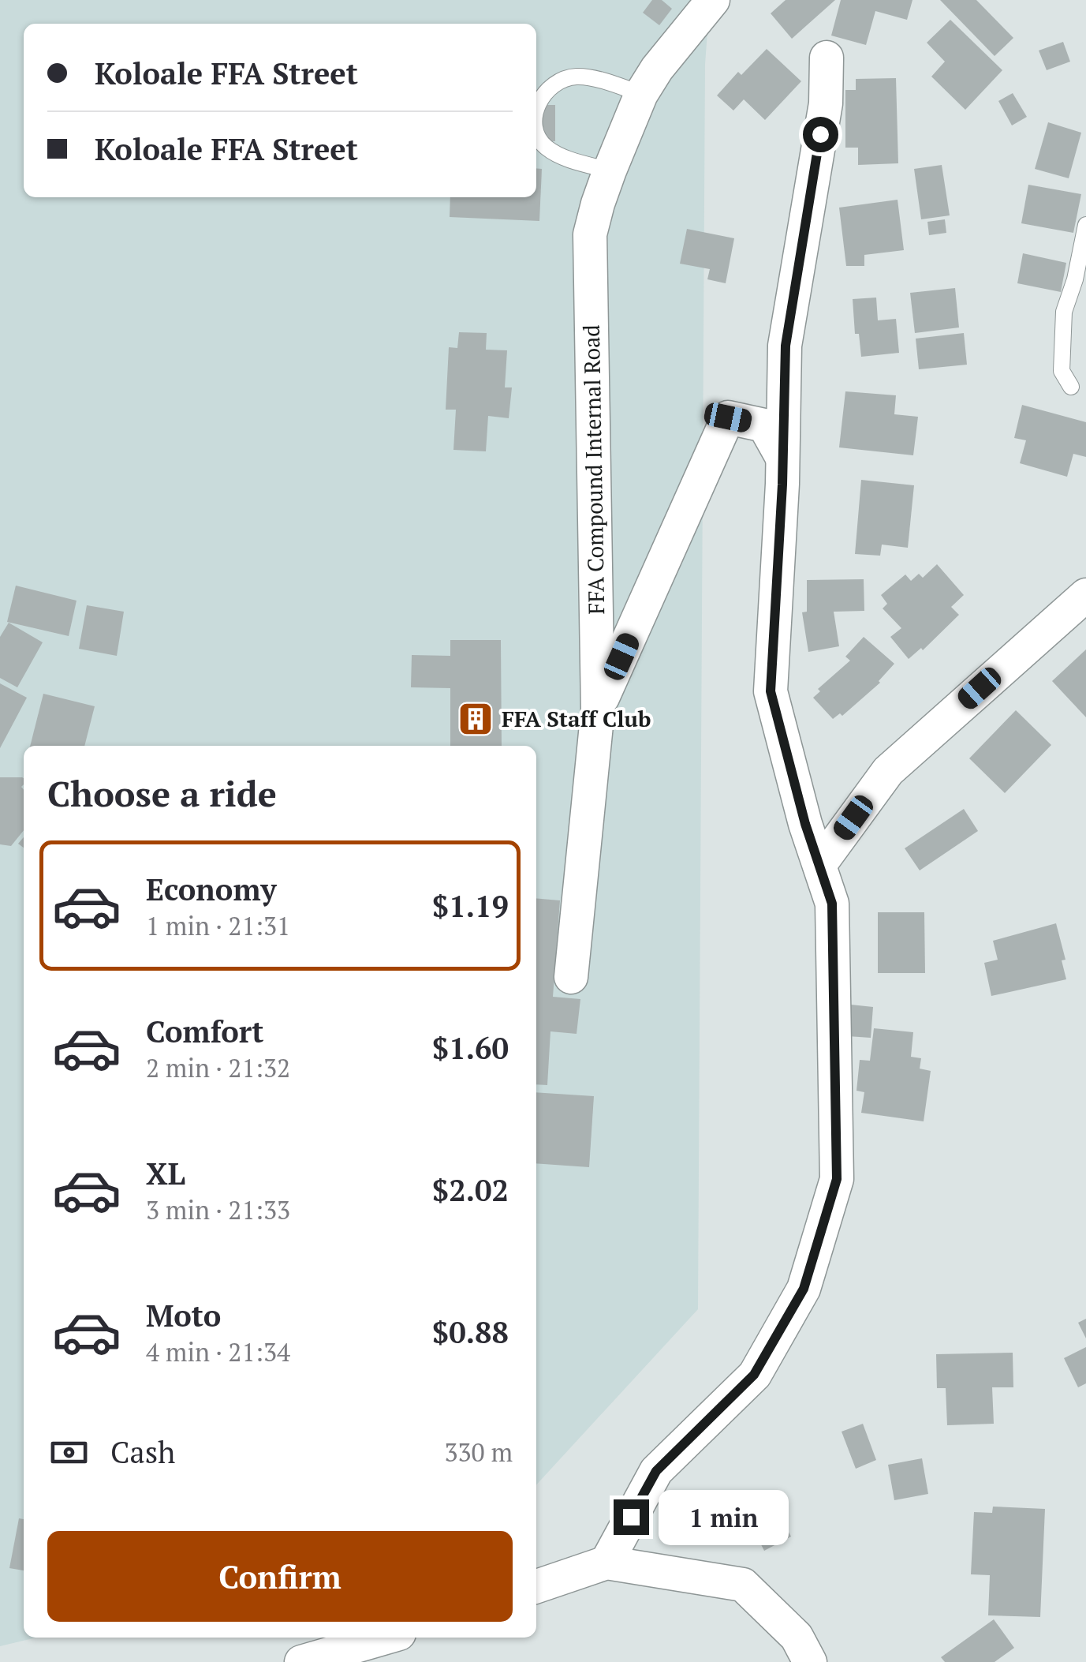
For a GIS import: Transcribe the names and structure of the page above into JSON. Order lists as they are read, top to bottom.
{
  "streets": {
    "street": ["FFA Compound Internal Road"]
  },
  "places": {
    "building": ["FFA Staff Club"]
  },
  "page": {
    "banner": ["Koloale FFA Street", "Koloale FFA Street"],
    "heading": "Choose a ride",
    "list": [
      {
        "name": "Economy",
        "note": "1 min · 21:31",
        "value": "$1.19"
      },
      {
        "name": "Comfort",
        "note": "2 min · 21:32",
        "value": "$1.60"
      },
      {
        "name": "XL",
        "note": "3 min · 21:33",
        "value": "$2.02"
      },
      {
        "name": "Moto",
        "note": "4 min · 21:34",
        "value": "$0.88"
      }
    ],
    "pay": ["Cash", "330 m"],
    "bubble": "1 min",
    "buttons": "Confirm"
  }
}
